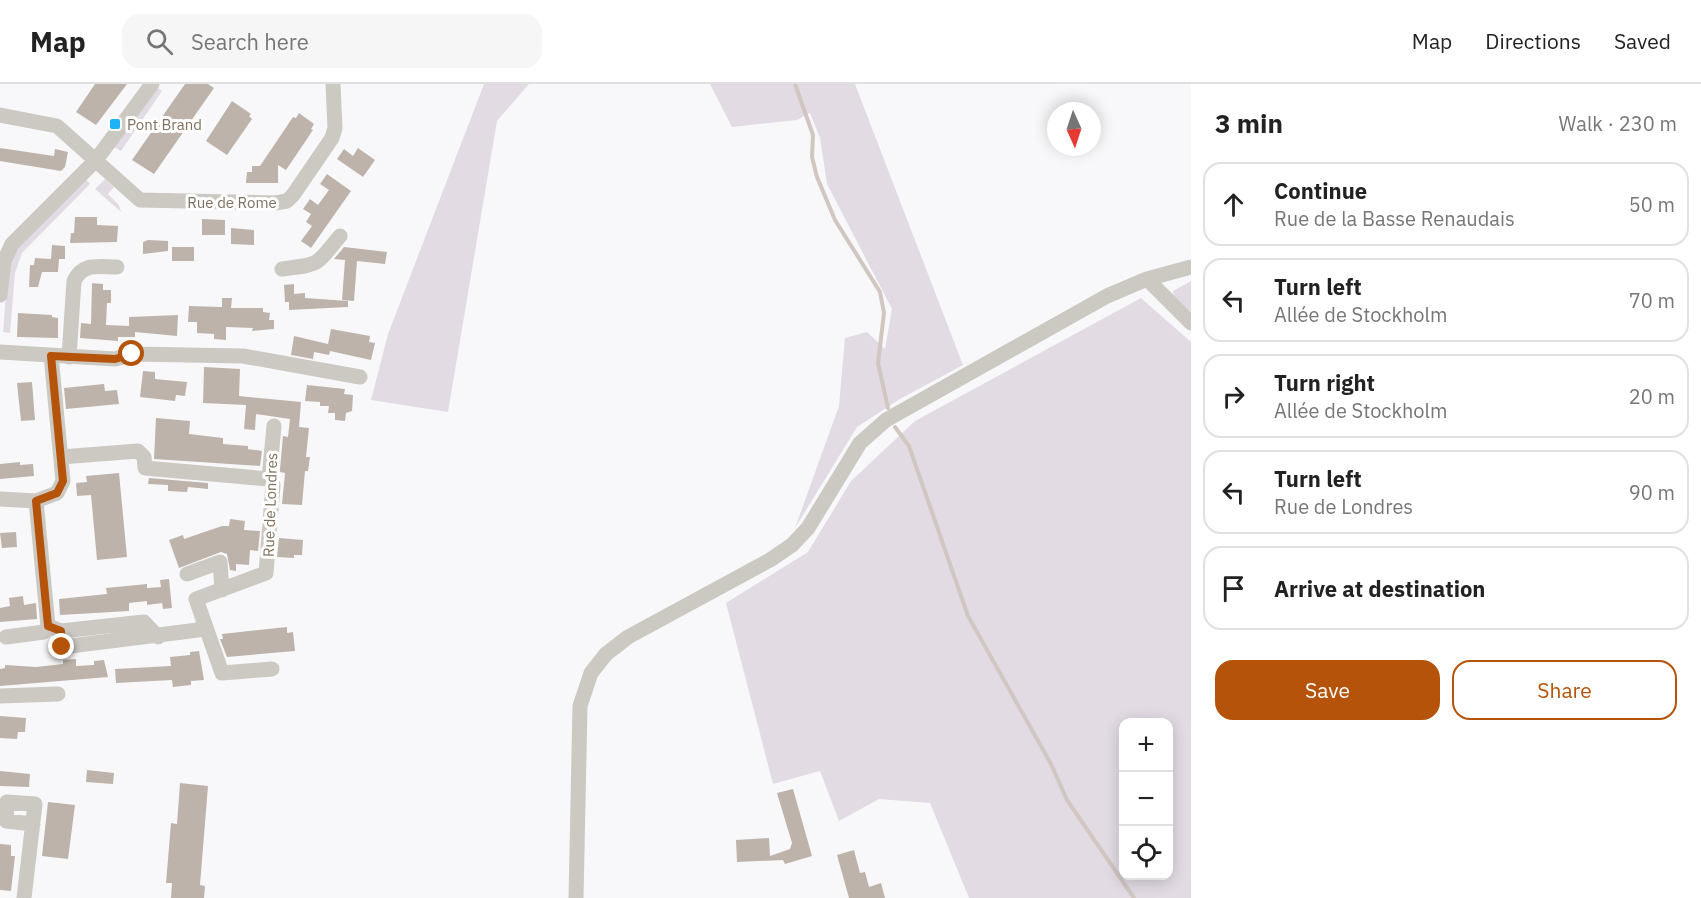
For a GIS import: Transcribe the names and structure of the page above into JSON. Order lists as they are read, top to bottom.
{
  "streets": {
    "street": ["Rue de Rome", "Rue de Londres"]
  },
  "places": {
    "transit": ["Pont Brand"]
  },
  "north": "bottom",
  "page": {
    "header": "Map",
    "search": "Search here",
    "nav": ["Map", "Directions", "Saved"],
    "heading": ["3 min", "Walk · 230 m"],
    "list": [
      ["Continue", "Rue de la Basse Renaudais", "50 m"],
      ["Turn left", "Allée de Stockholm", "70 m"],
      ["Turn right", "Allée de Stockholm", "20 m"],
      ["Turn left", "Rue de Londres", "90 m"],
      "Arrive at destination"
    ],
    "buttons": ["Save", "Share"],
    "map_buttons": ["+", "−"]
  }
}
